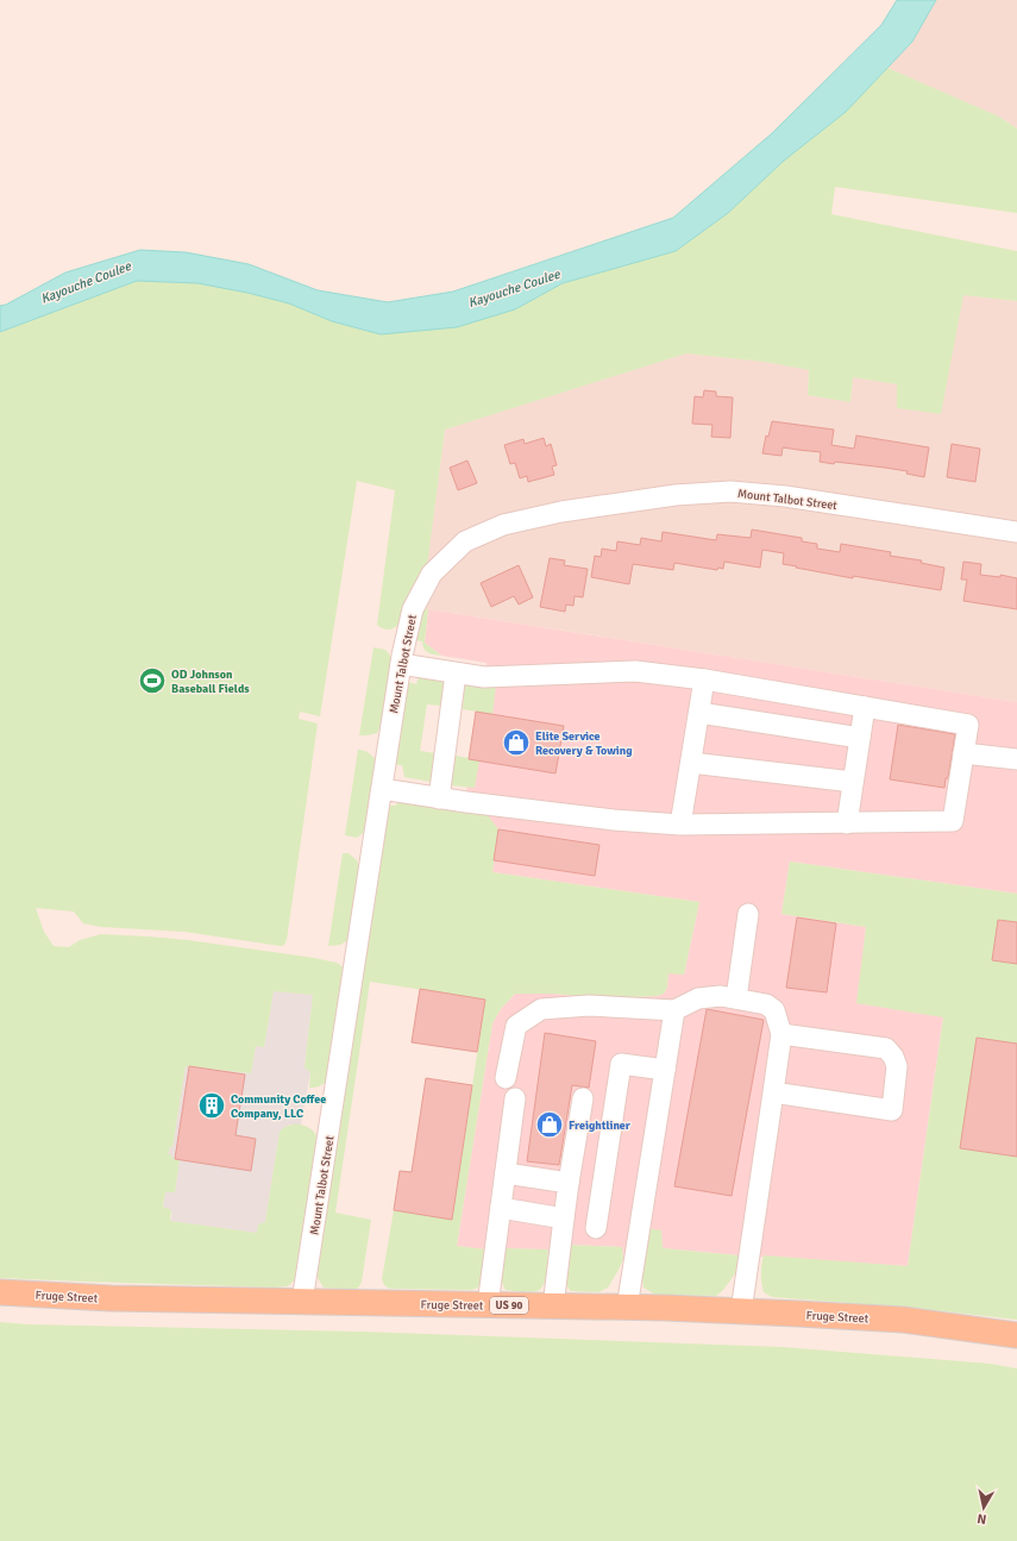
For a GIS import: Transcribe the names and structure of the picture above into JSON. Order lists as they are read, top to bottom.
{
  "streets": {
    "main road": ["Fruge Street", "US 90"],
    "street": ["Mount Talbot Street"]
  },
  "crossings": [
    ["Mount Talbot Street", "Fruge Street"]
  ],
  "water": ["Kayouche Coulee"],
  "places": {
    "sports": ["OD Johnson Baseball Fields"],
    "shop": ["Elite Service Recovery & Towing", "Freightliner"],
    "building": ["Community Coffee Company, LLC"]
  },
  "north": "bottom"
}
